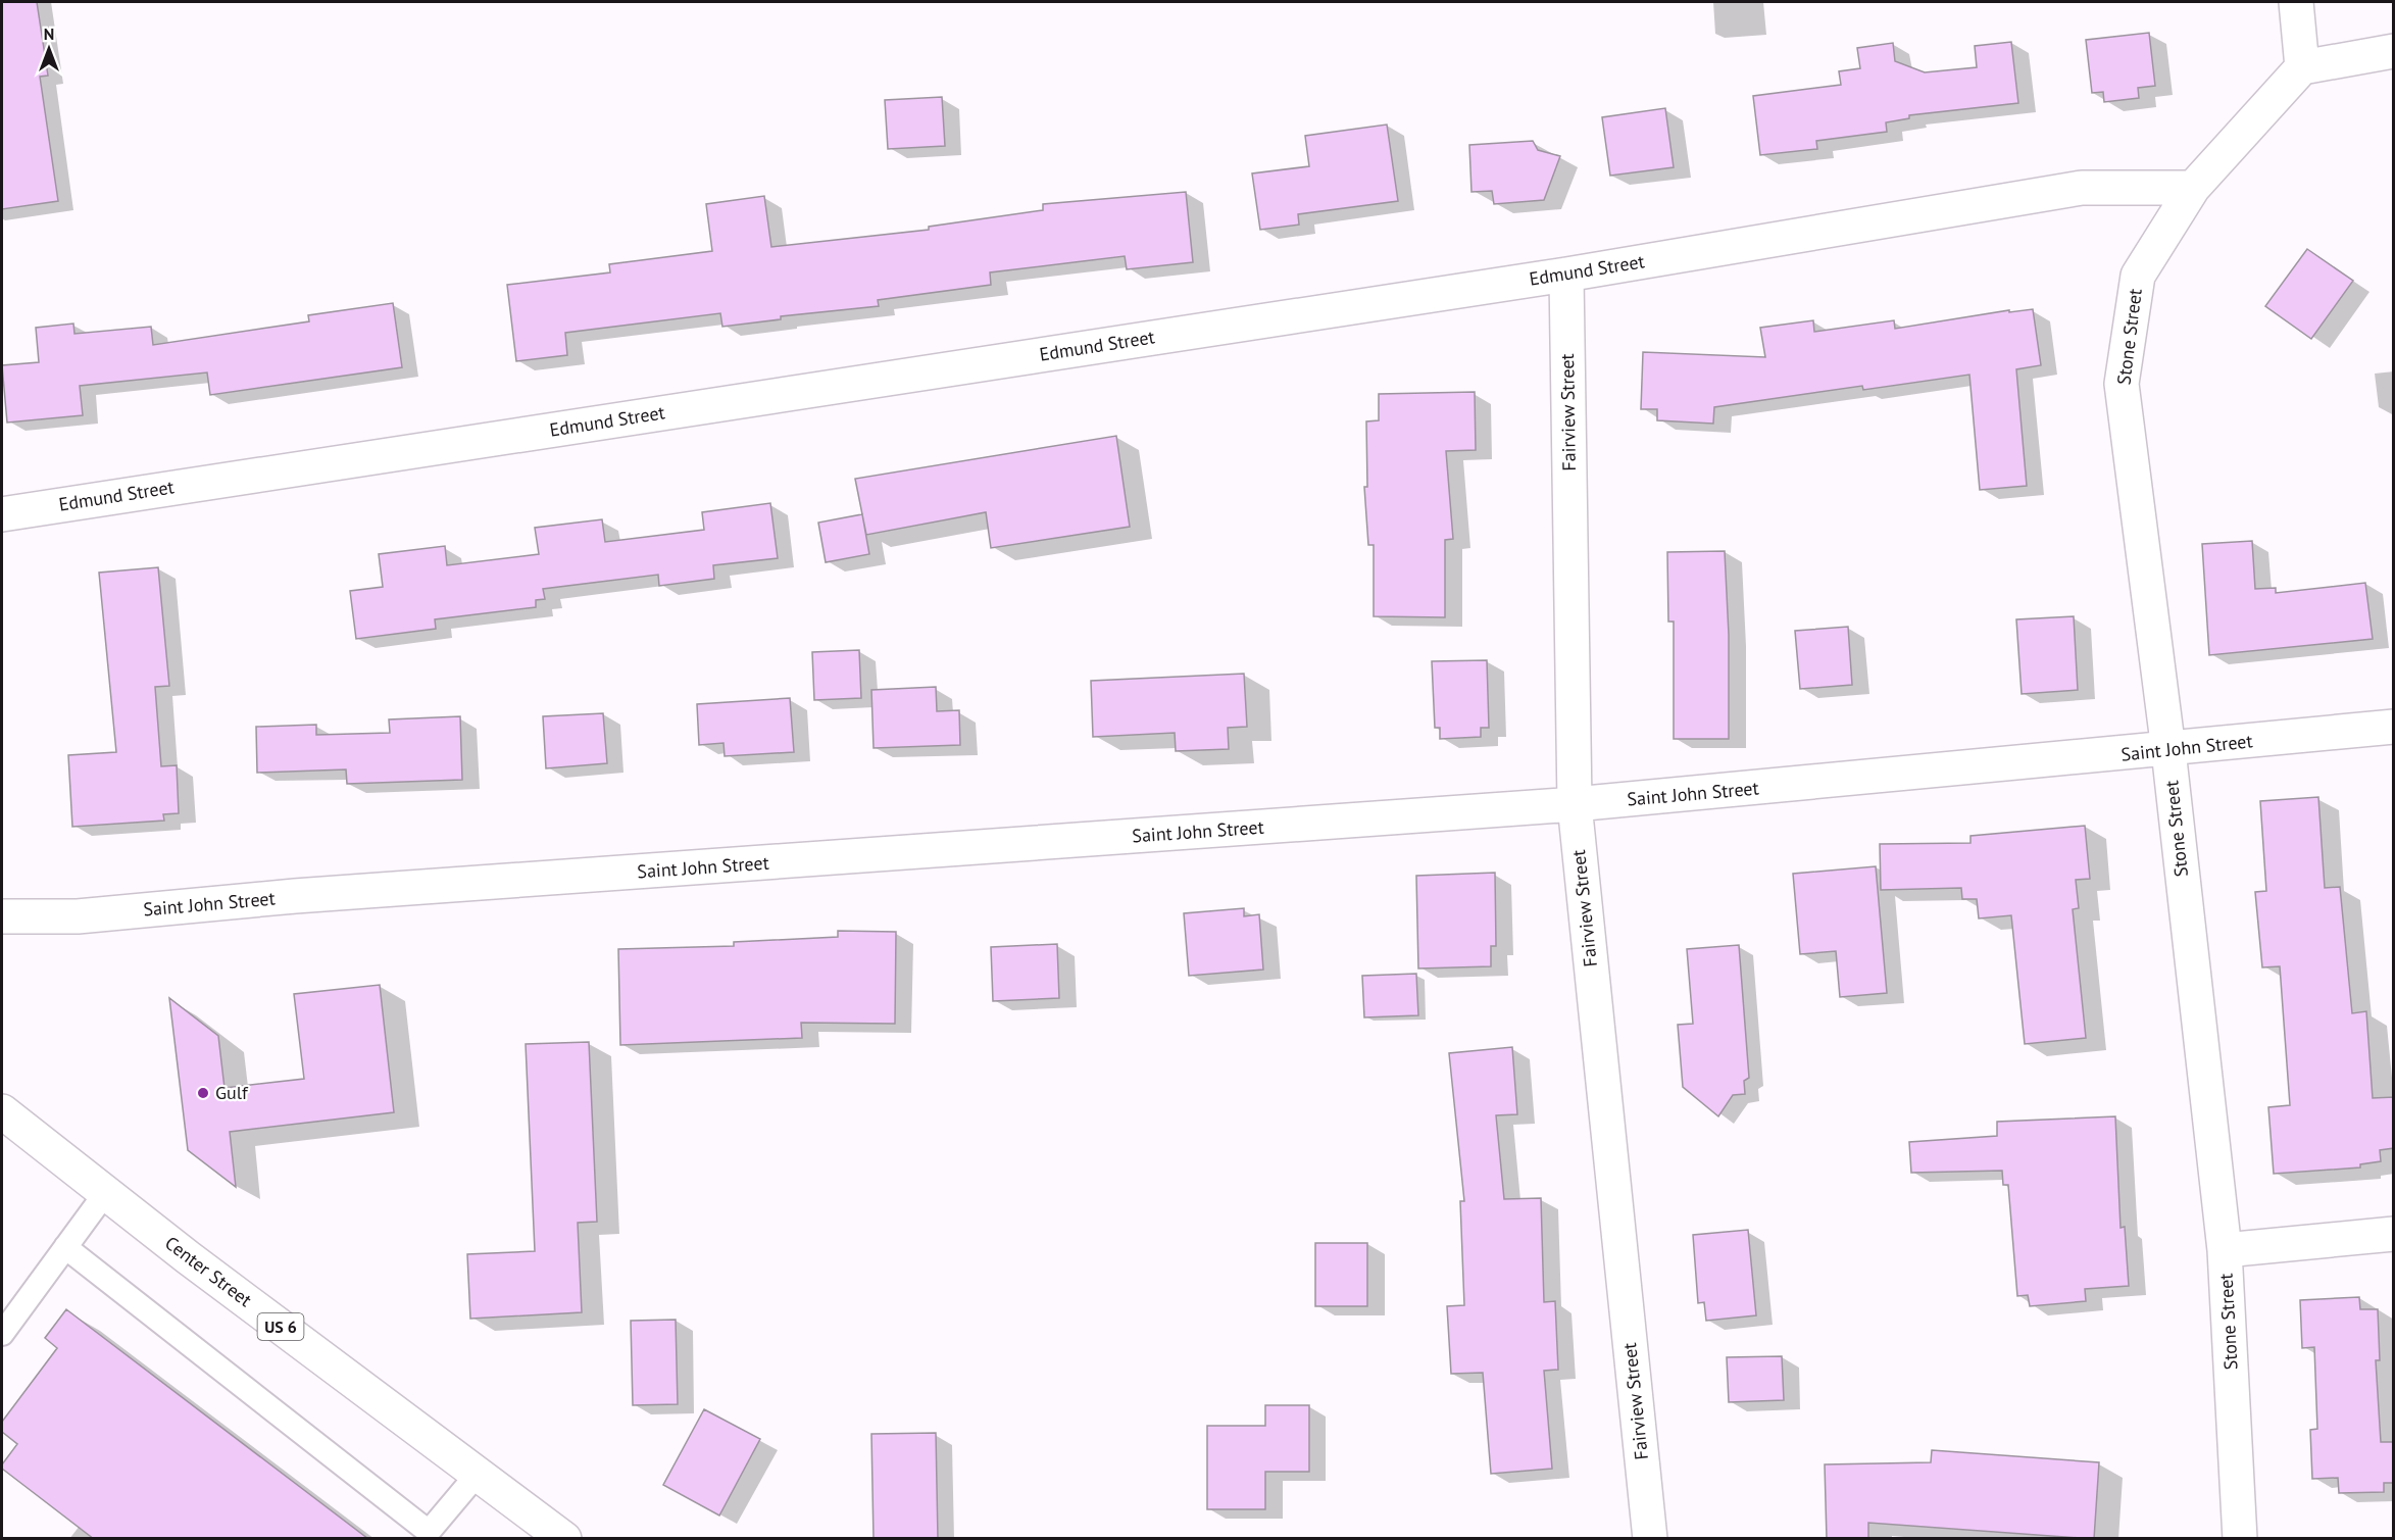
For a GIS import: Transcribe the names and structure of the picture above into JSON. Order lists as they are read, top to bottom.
{
  "streets": {
    "street": [
      "Edmund Street",
      "Stone Street",
      "Fairview Street",
      "Saint John Street",
      "Center Street",
      "US 6"
    ]
  },
  "crossings": [
    ["Edmund Street", "Stone Street"],
    ["Edmund Street", "Fairview Street"],
    ["Stone Street", "Saint John Street"],
    ["Fairview Street", "Saint John Street"]
  ],
  "places": ["Gulf"],
  "north": "top"
}
